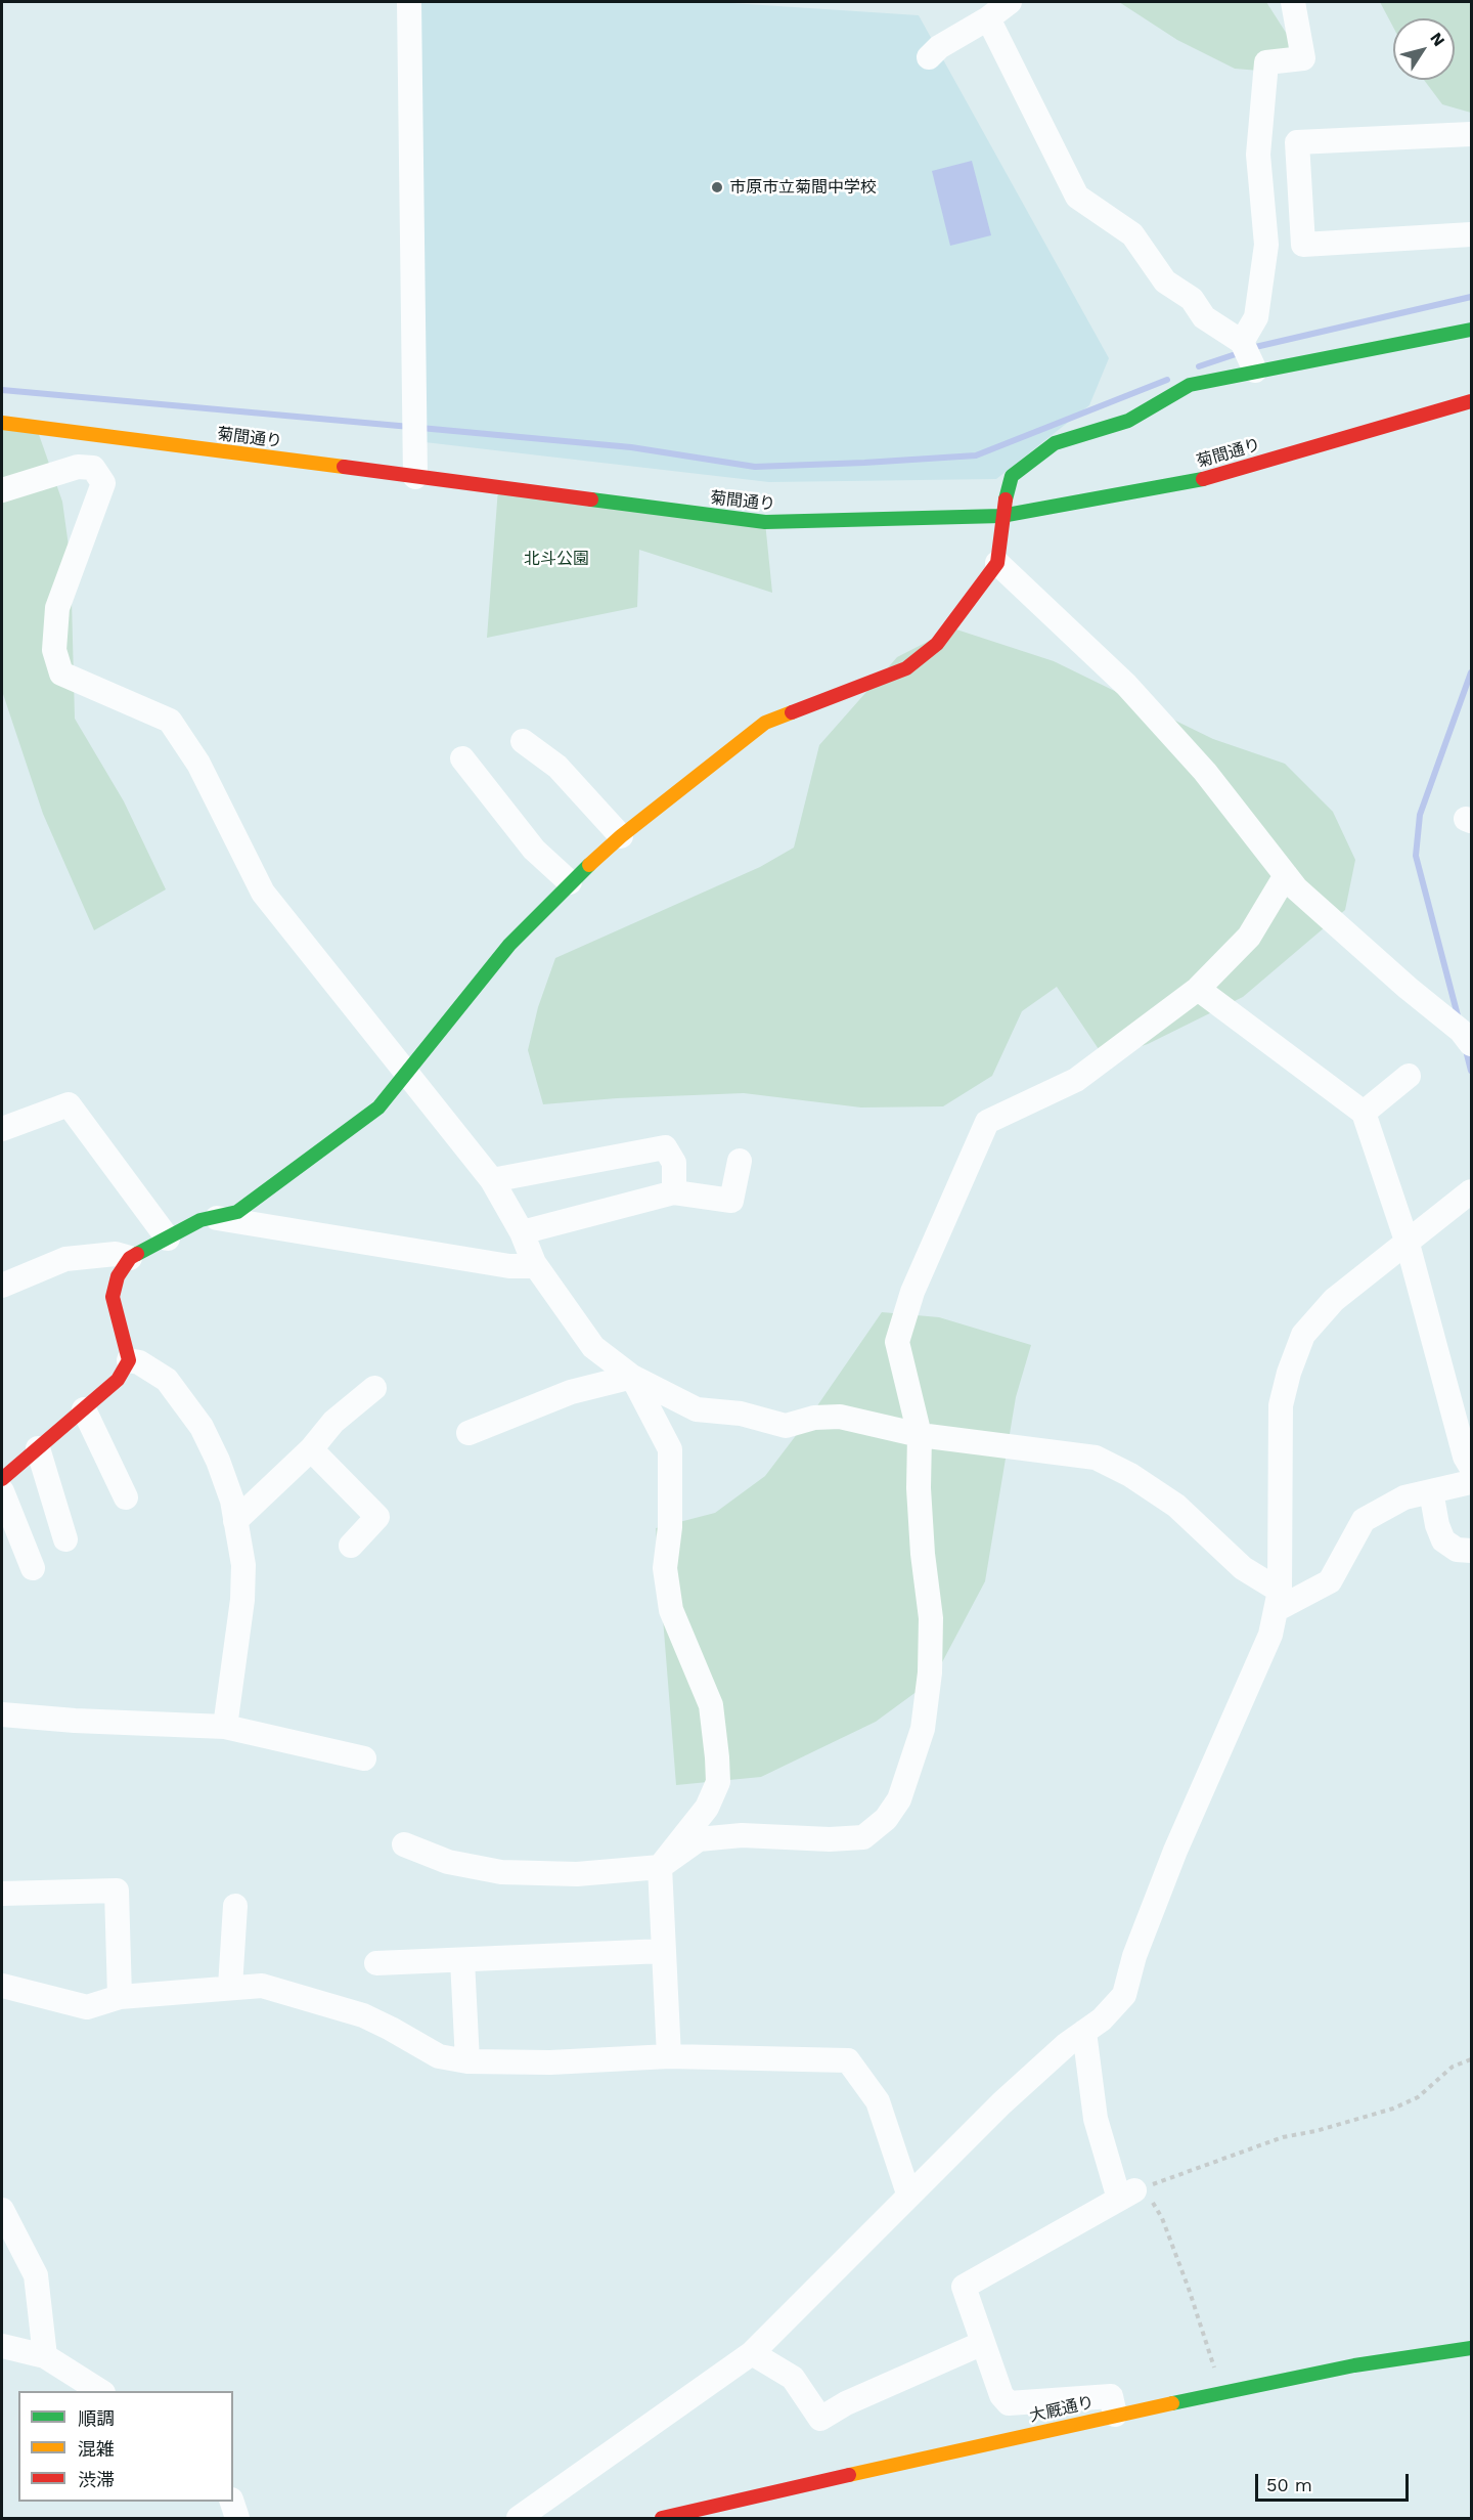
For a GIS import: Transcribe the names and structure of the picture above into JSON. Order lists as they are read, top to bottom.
{
  "streets": {
    "street": ["菊間通り", "大厩通り"]
  },
  "parks": ["北斗公園"],
  "places": ["市原市立菊間中学校"],
  "legend": ["順調", "混雑", "渋滞"],
  "scale_bar": "50 m",
  "north": "top right"
}
